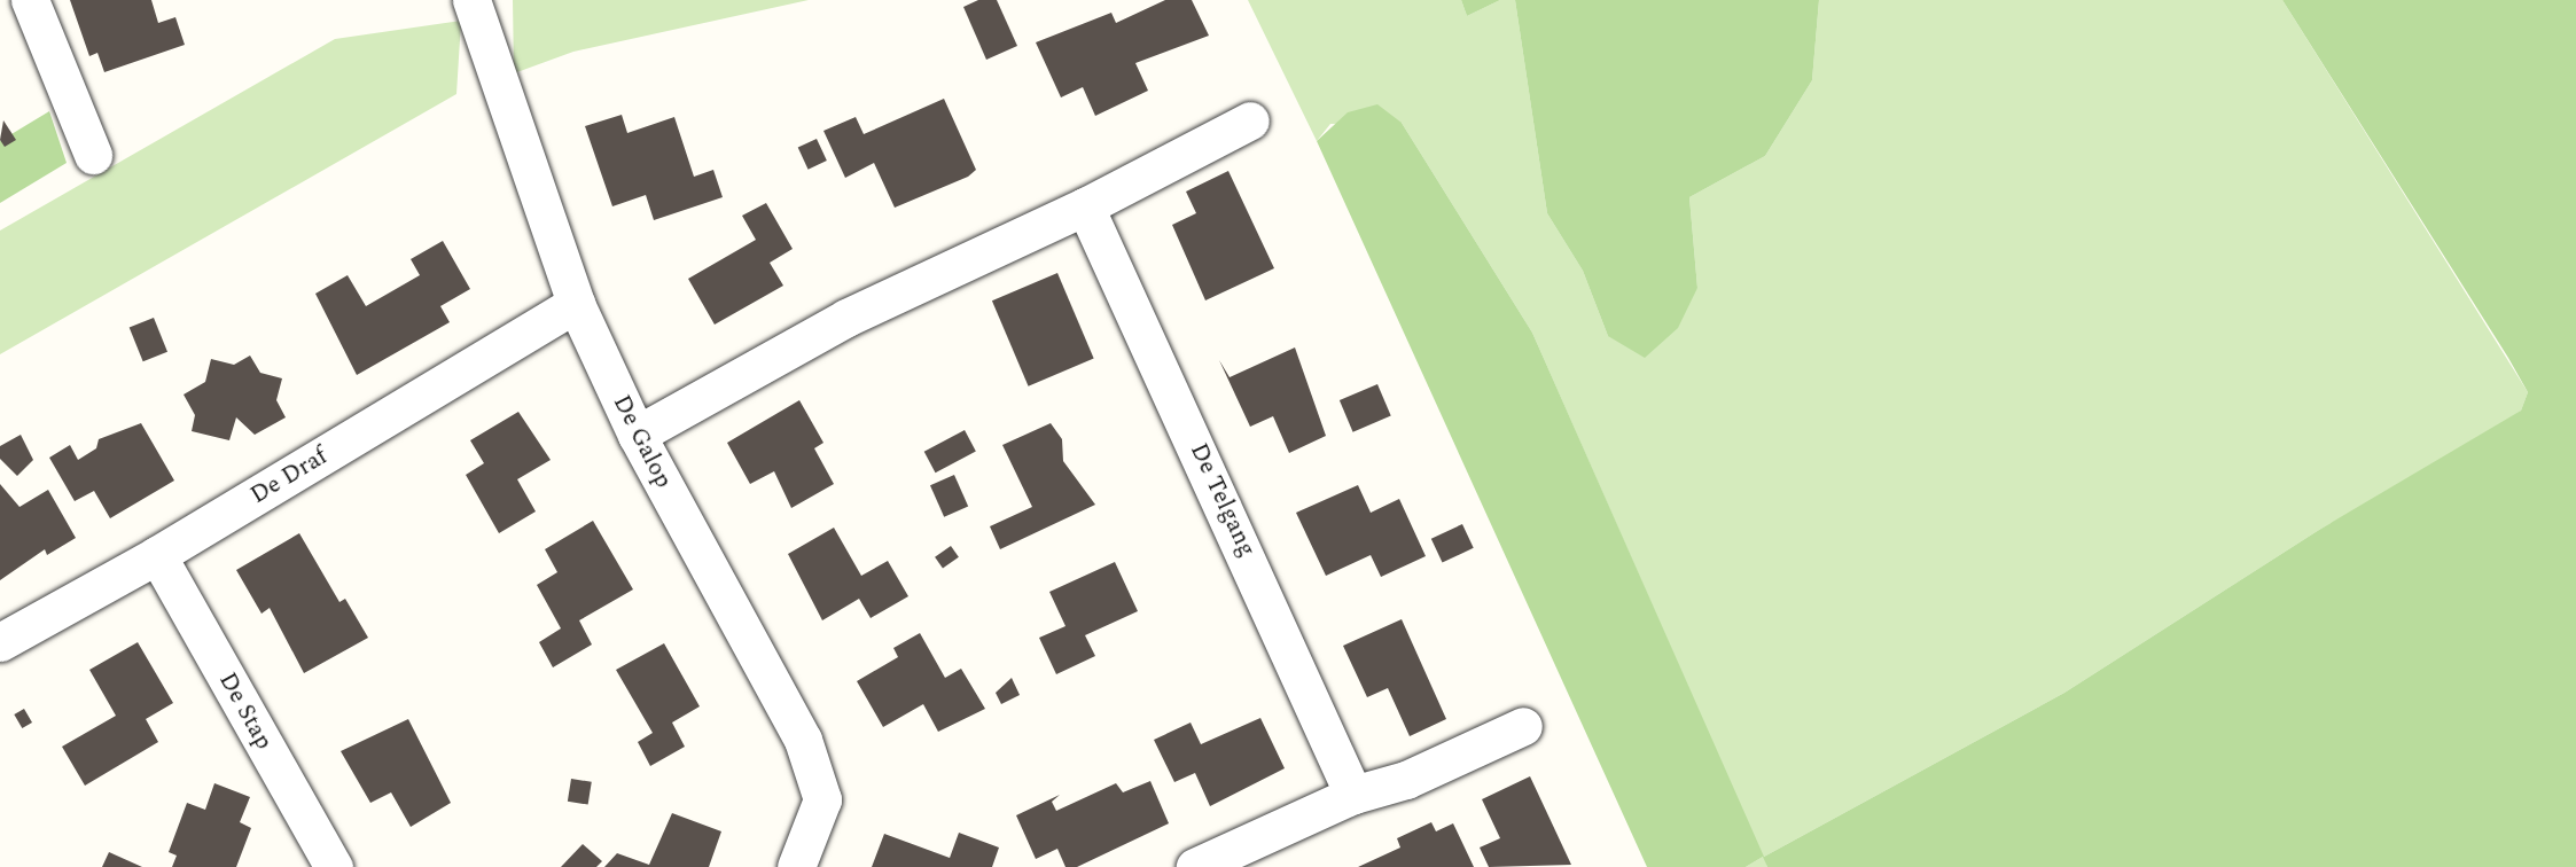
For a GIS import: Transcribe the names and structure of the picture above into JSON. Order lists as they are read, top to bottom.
{
  "streets": {
    "street": [
      "De Galop",
      "De Draf",
      "De Telgang",
      "De Stap"
    ]
  },
  "crossings": [
    ["De Galop", "De Draf"],
    ["De Draf", "De Stap"]
  ]
}
